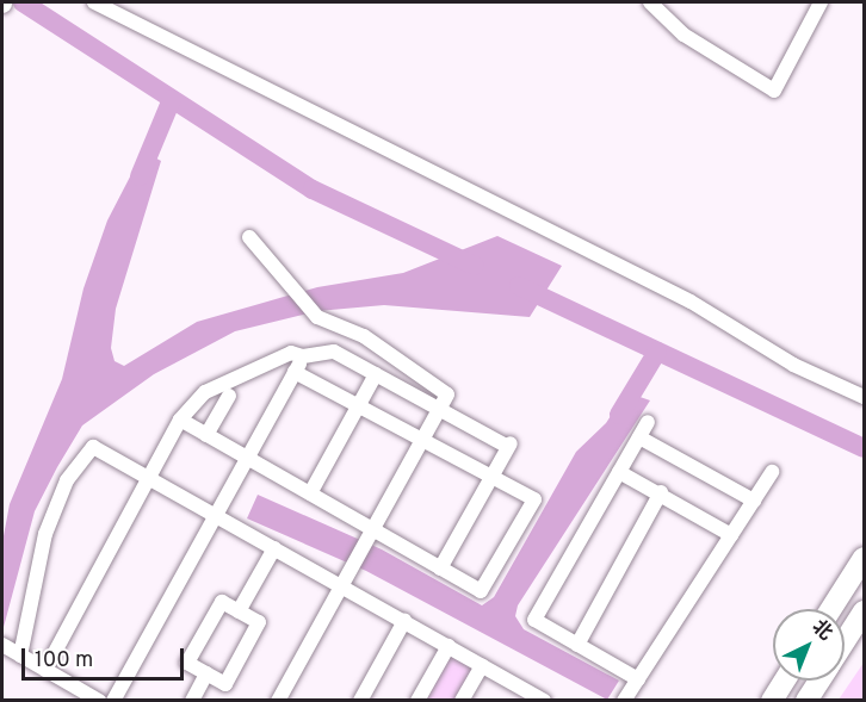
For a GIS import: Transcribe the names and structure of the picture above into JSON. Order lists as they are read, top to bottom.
{
  "scale_bar": "100 m",
  "north": "top right"
}
